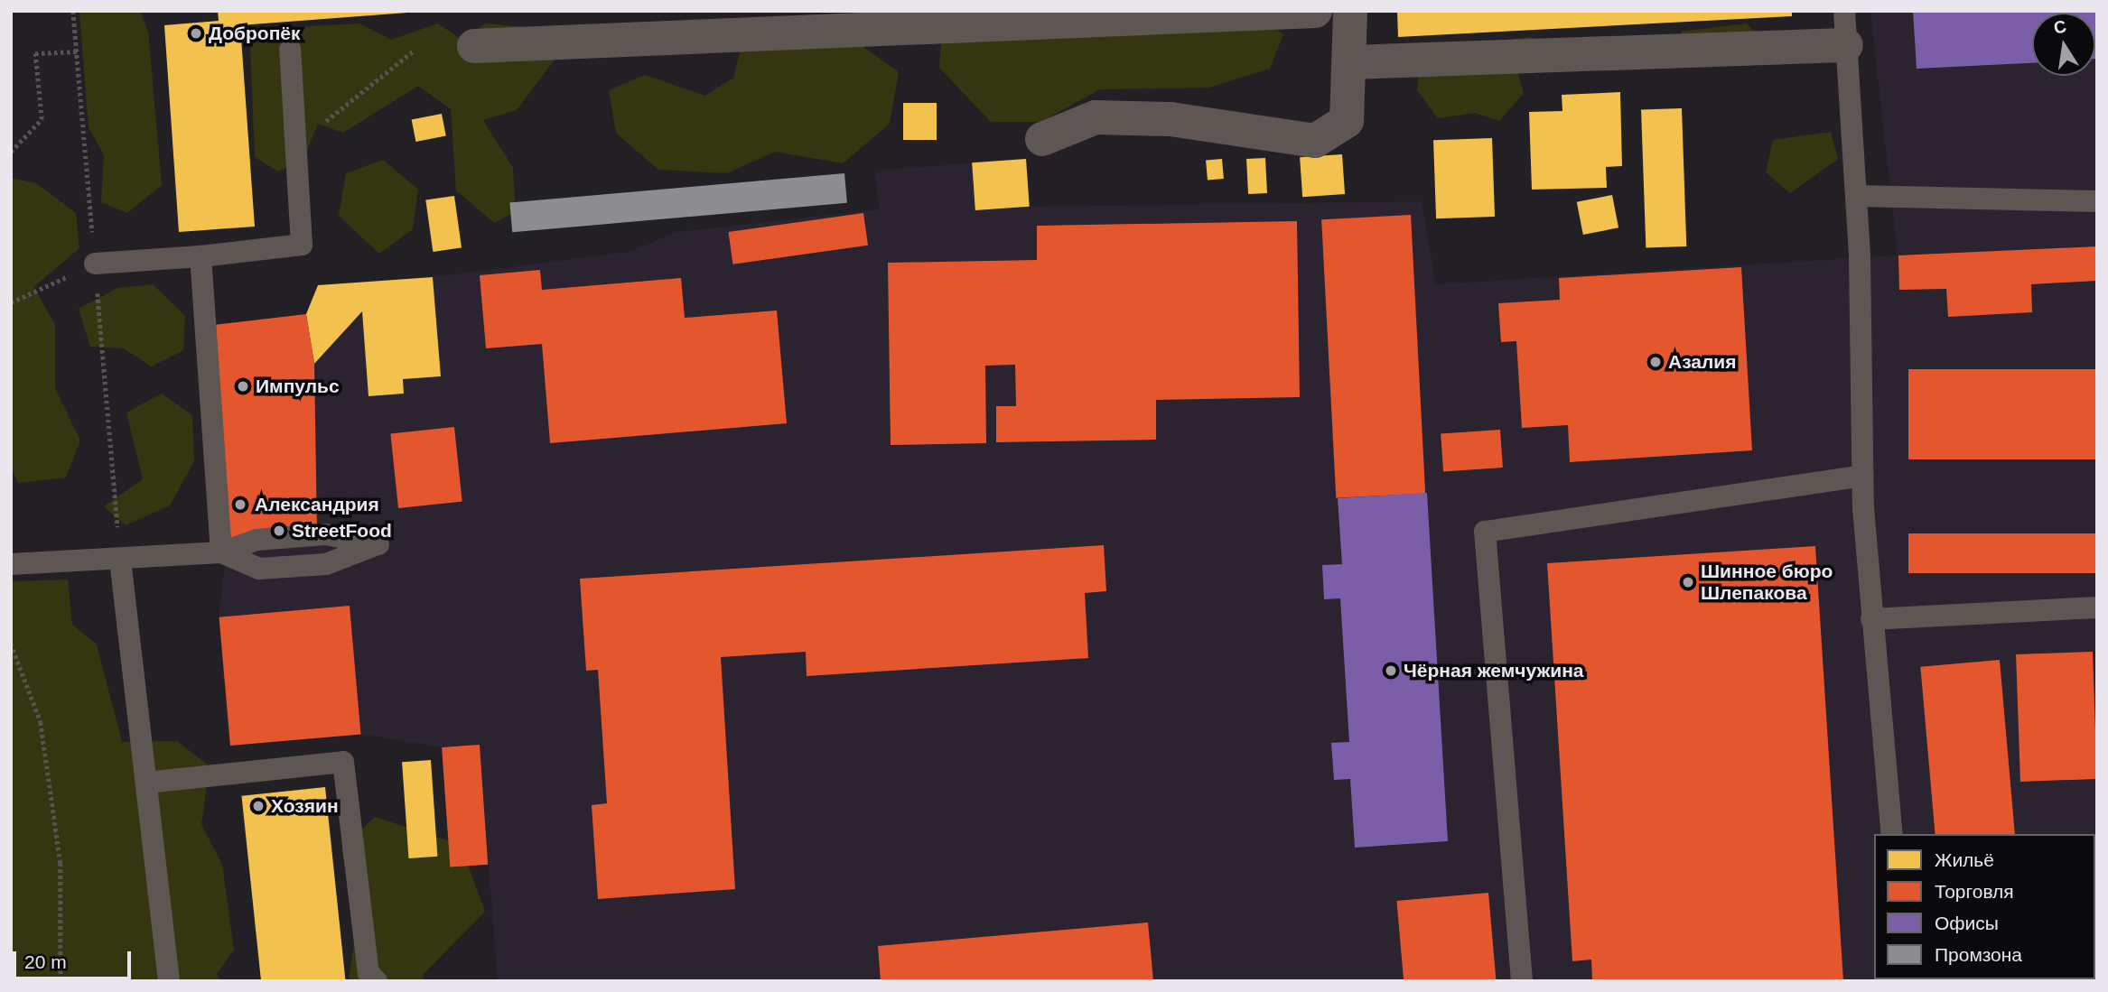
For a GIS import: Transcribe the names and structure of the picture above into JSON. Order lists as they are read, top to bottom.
{
  "places": [
    "Добропёк",
    "Азалия",
    "Импульс",
    "Александрия",
    "StreetFood",
    "Шинное бюро Шлепакова",
    "Чёрная жемчужина",
    "Хозяин"
  ],
  "legend": [
    "Жильё",
    "Торговля",
    "Офисы",
    "Промзона"
  ],
  "scale_bar": "20 m",
  "north": "top"
}
